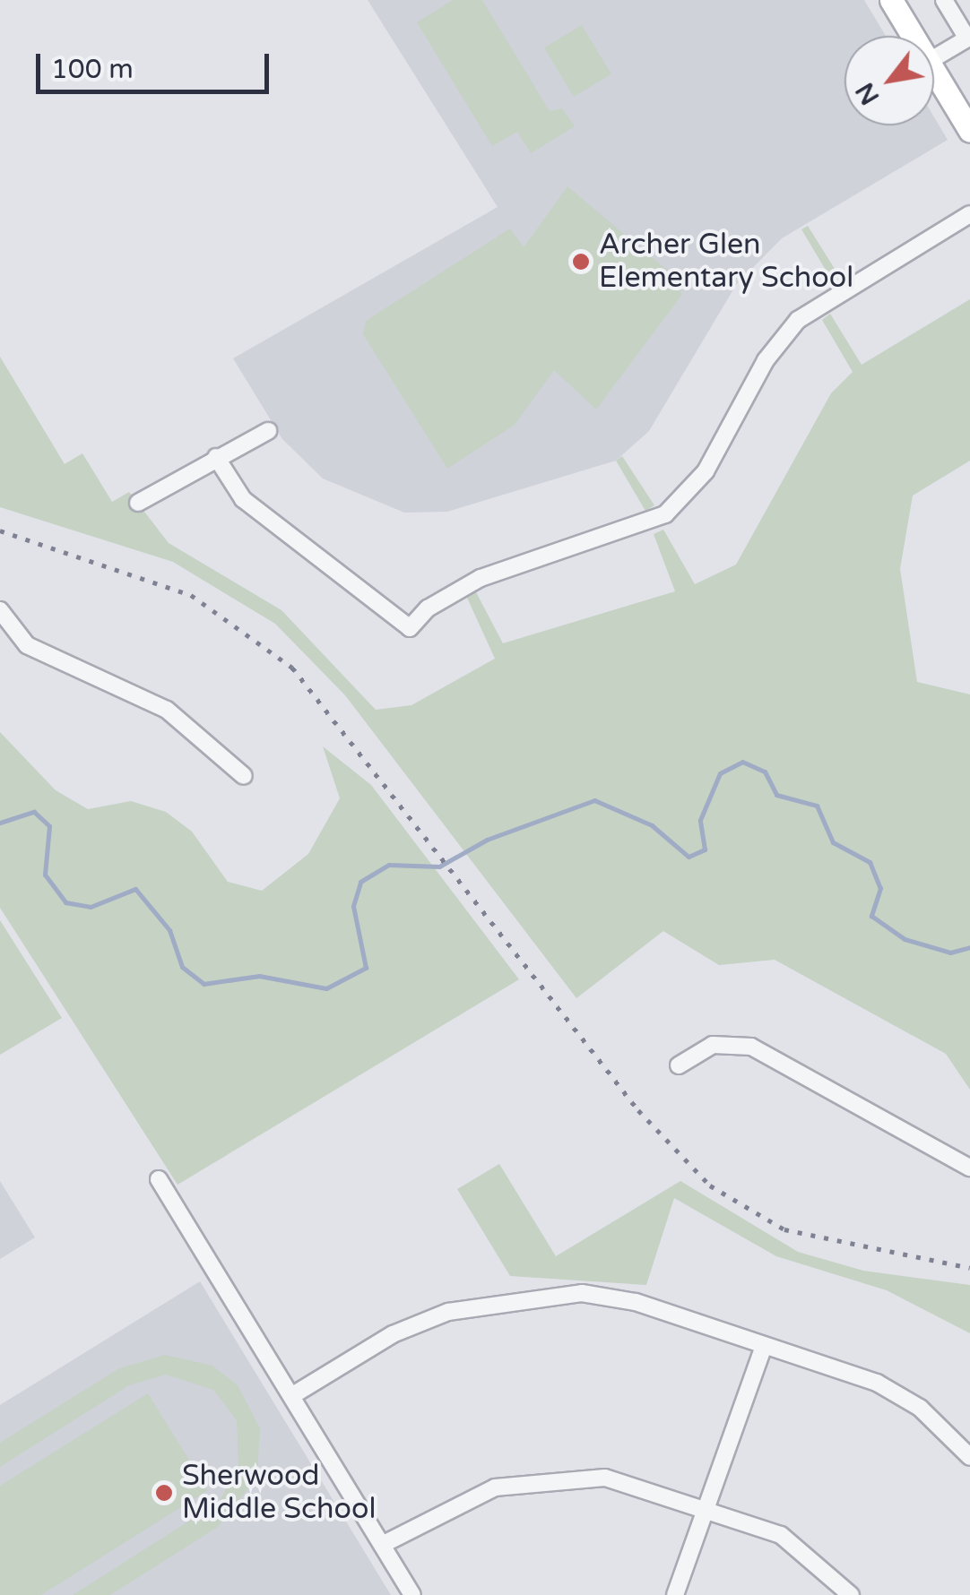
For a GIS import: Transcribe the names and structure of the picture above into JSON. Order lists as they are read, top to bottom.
{
  "places": ["Archer Glen Elementary School", "Sherwood Middle School"],
  "scale_bar": "100 m",
  "north": "bottom left"
}
